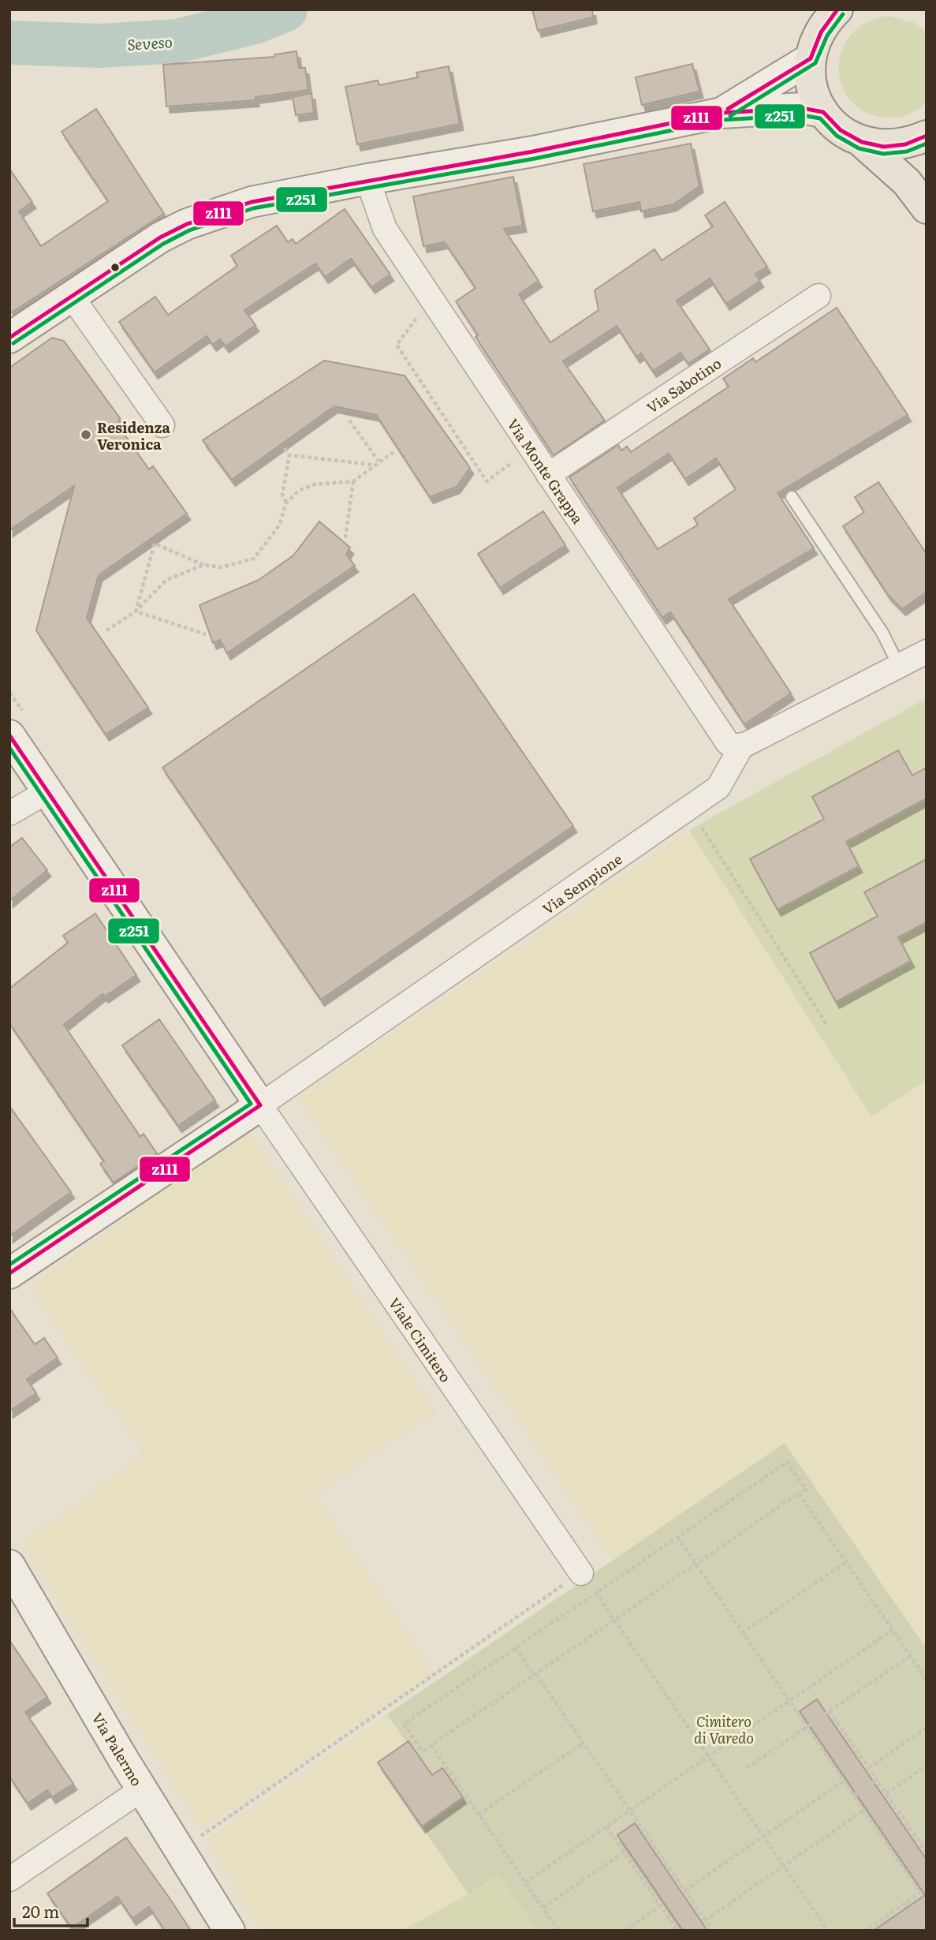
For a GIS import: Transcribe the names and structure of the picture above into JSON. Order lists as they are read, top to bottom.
{
  "streets": {
    "street": [
      "Via Sabotino",
      "Via Monte Grappa",
      "Via Sempione",
      "Viale Cimitero",
      "Via Palermo"
    ]
  },
  "crossings": [
    ["Via Sabotino", "Via Monte Grappa"],
    ["Via Monte Grappa", "Via Sempione"],
    ["Via Sempione", "Viale Cimitero"]
  ],
  "water": ["Seveso"],
  "parks": ["Cimitero di Varedo"],
  "places": ["Residenza Veronica"],
  "lines": ["transit line z111", "transit line z251"],
  "scale_bar": "20 m"
}
